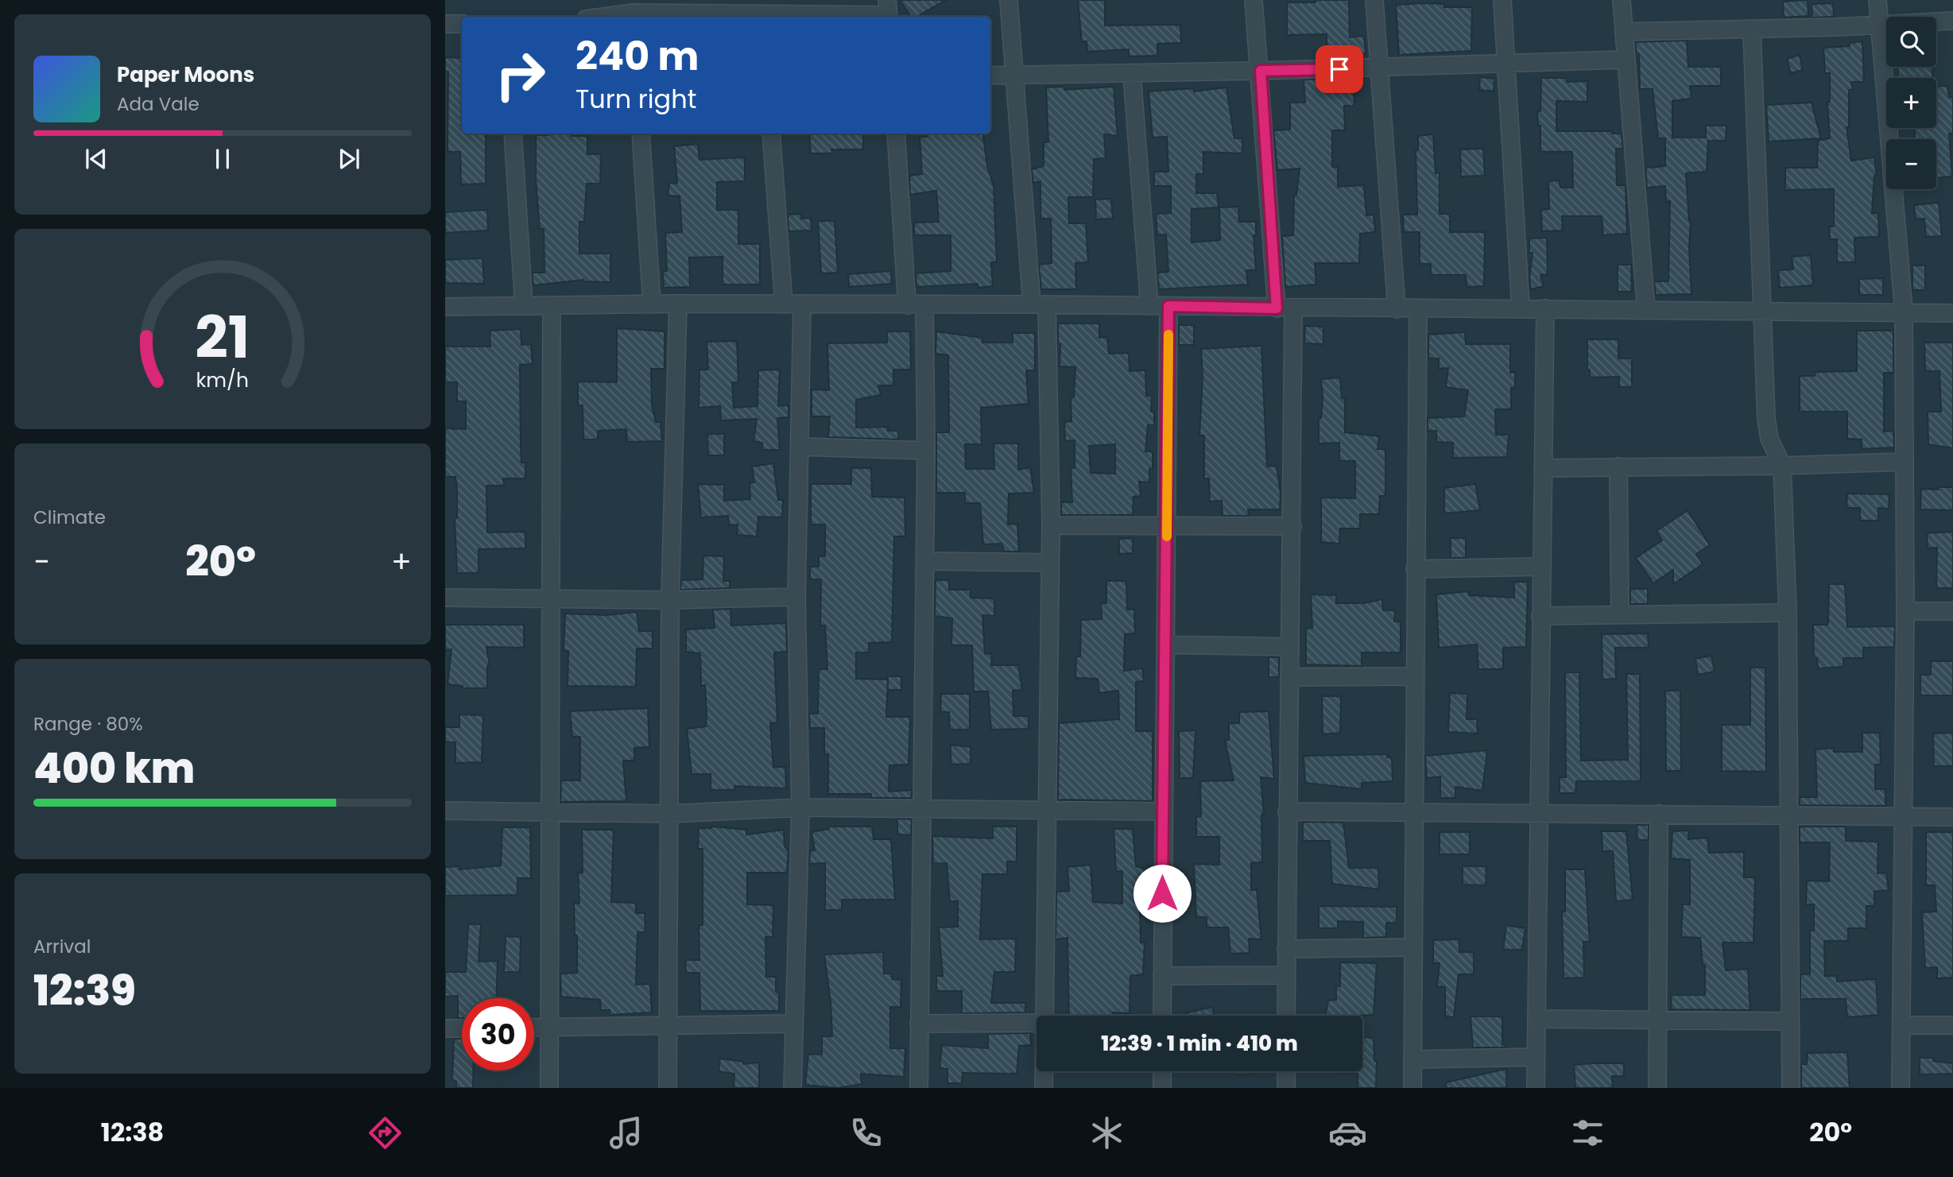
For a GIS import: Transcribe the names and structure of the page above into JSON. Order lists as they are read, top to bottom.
{
  "page": {
    "map_buttons": ["+", "−"],
    "turn": ["240 m", "Turn right"],
    "song": ["Paper Moons", "Ada Vale"],
    "tile": [
      "Climate",
      ["Range · 80%", "400 km"],
      ["Arrival", "12:39"]
    ],
    "heat": ["−", "20°", "+"],
    "limit": "30",
    "trip": "12:39 · 1 min · 410 m",
    "tabs": ["12:38", "20°"],
    "gauge": ["21", "km/h"]
  }
}
